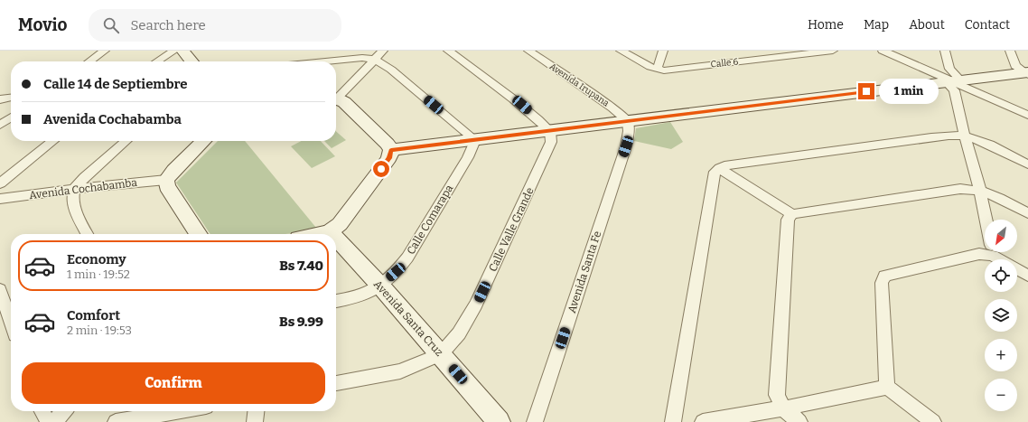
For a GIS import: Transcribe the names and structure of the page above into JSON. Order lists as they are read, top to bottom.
{
  "streets": {
    "street": [
      "Calle 6",
      "Avenida Irupana",
      "Avenida Cochabamba",
      "Calle Comarapa",
      "Calle Valle Grande",
      "Avenida Santa Fe",
      "Avenida Santa Cruz"
    ]
  },
  "crossings": [
    ["Avenida Irupana", "Avenida Santa Fe"],
    ["Calle Comarapa", "Avenida Santa Cruz"],
    ["Calle Valle Grande", "Avenida Santa Cruz"]
  ],
  "north": "bottom left",
  "page": {
    "header": "Movio",
    "search": "Search here",
    "nav": [
      "Home",
      "Map",
      "About",
      "Contact"
    ],
    "banner": ["Calle 14 de Septiembre", "Avenida Cochabamba"],
    "bubble": "1 min",
    "map_buttons": ["+", "−"],
    "list": [
      {
        "name": "Economy",
        "note": "1 min · 19:52",
        "value": "Bs 7.40"
      },
      {
        "name": "Comfort",
        "note": "2 min · 19:53",
        "value": "Bs 9.99"
      }
    ],
    "buttons": "Confirm"
  }
}
